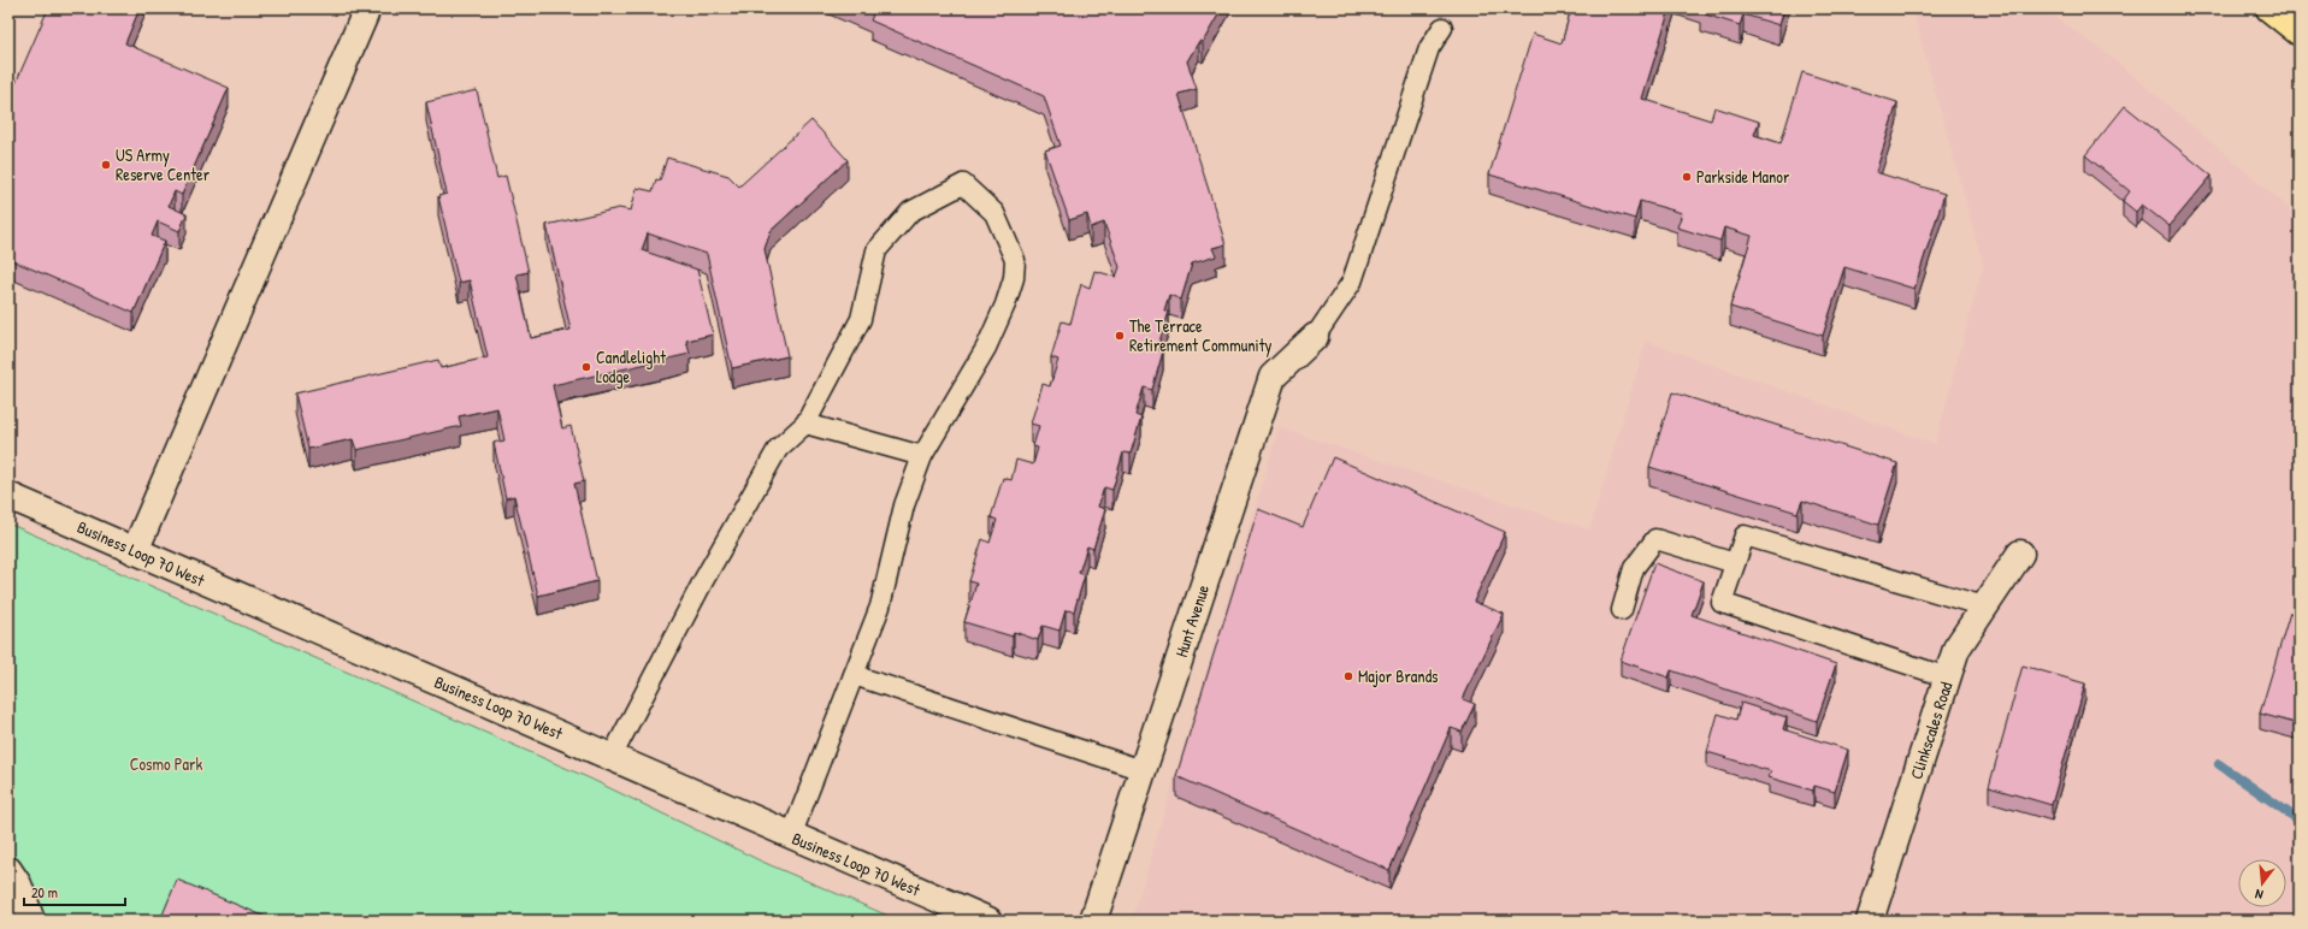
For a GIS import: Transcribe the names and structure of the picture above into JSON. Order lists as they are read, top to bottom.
{
  "streets": {
    "street": ["Business Loop 70 West", "Hunt Avenue", "Clinkscales Road"]
  },
  "parks": ["Cosmo Park"],
  "places": [
    "US Army Reserve Center",
    "Parkside Manor",
    "The Terrace Retirement Community",
    "Candlelight Lodge",
    "Major Brands"
  ],
  "scale_bar": "20 m",
  "north": "bottom"
}
